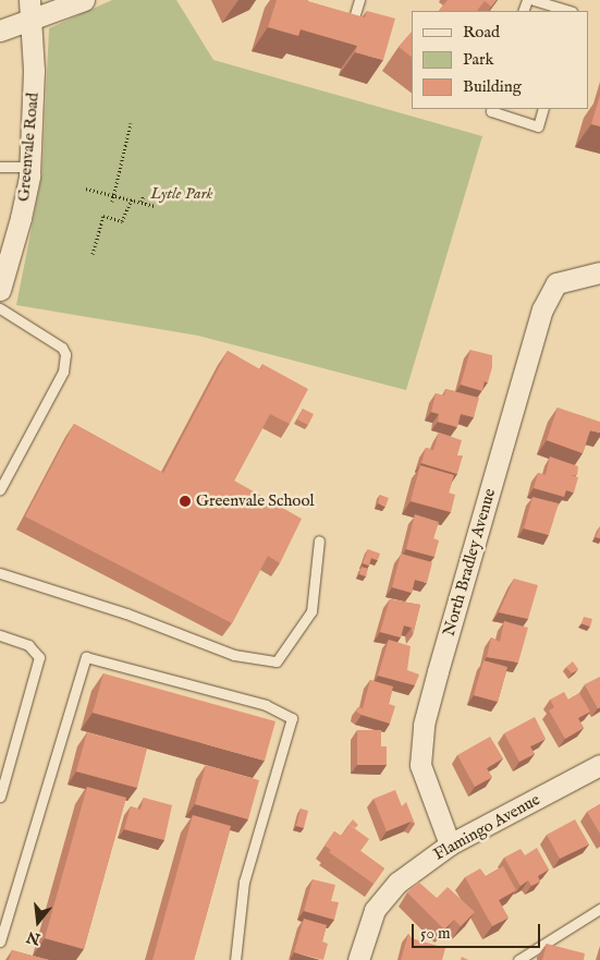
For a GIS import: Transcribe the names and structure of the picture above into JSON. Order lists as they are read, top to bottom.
{
  "streets": {
    "street": ["Greenvale Road", "North Bradley Avenue", "Flamingo Avenue"]
  },
  "crossings": [
    ["North Bradley Avenue", "Flamingo Avenue"]
  ],
  "parks": ["Lytle Park"],
  "places": ["Greenvale School"],
  "legend": ["Road", "Park", "Building"],
  "scale_bar": "50 m",
  "north": "bottom"
}
